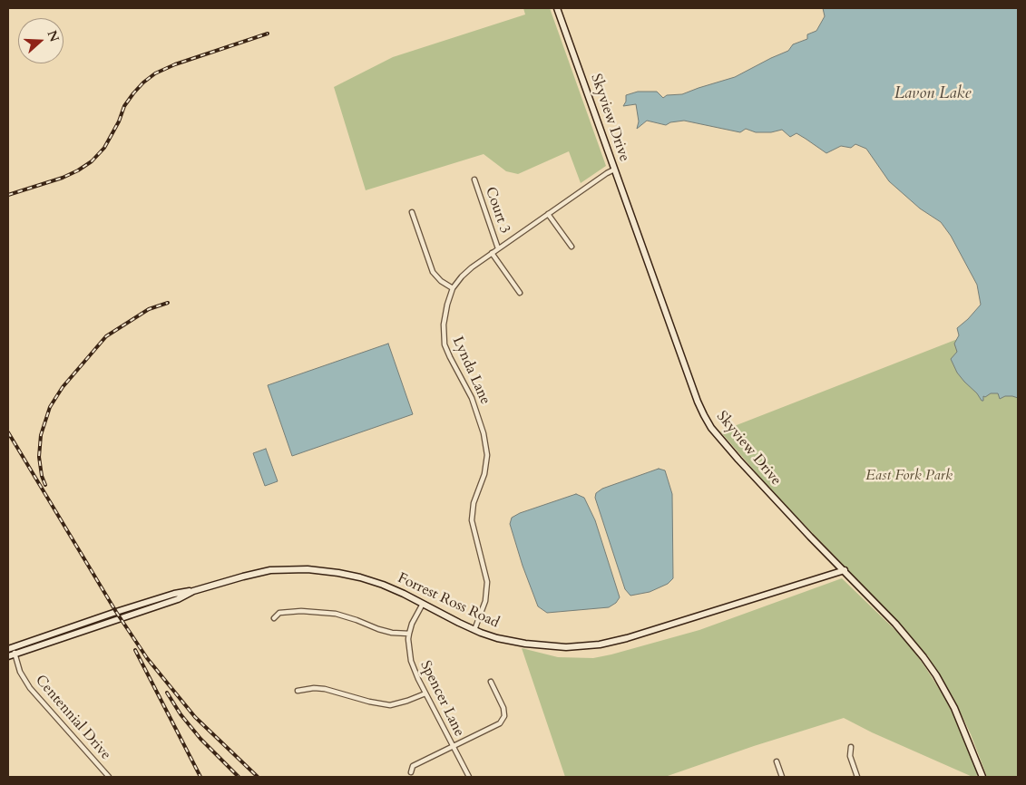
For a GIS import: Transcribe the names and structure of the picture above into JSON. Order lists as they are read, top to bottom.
{
  "streets": {
    "street": [
      "Skyview Drive",
      "Court 3",
      "Lynda Lane",
      "Forrest Ross Road",
      "Spencer Lane",
      "Centennial Drive"
    ]
  },
  "crossings": [
    ["Skyview Drive", "Lynda Lane"],
    ["Skyview Drive", "Forrest Ross Road"],
    ["Court 3", "Lynda Lane"],
    ["Lynda Lane", "Forrest Ross Road"],
    ["Forrest Ross Road", "Spencer Lane"],
    ["Forrest Ross Road", "Centennial Drive"]
  ],
  "water": ["Lavon Lake"],
  "parks": ["East Fork Park"],
  "north": "right"
}
